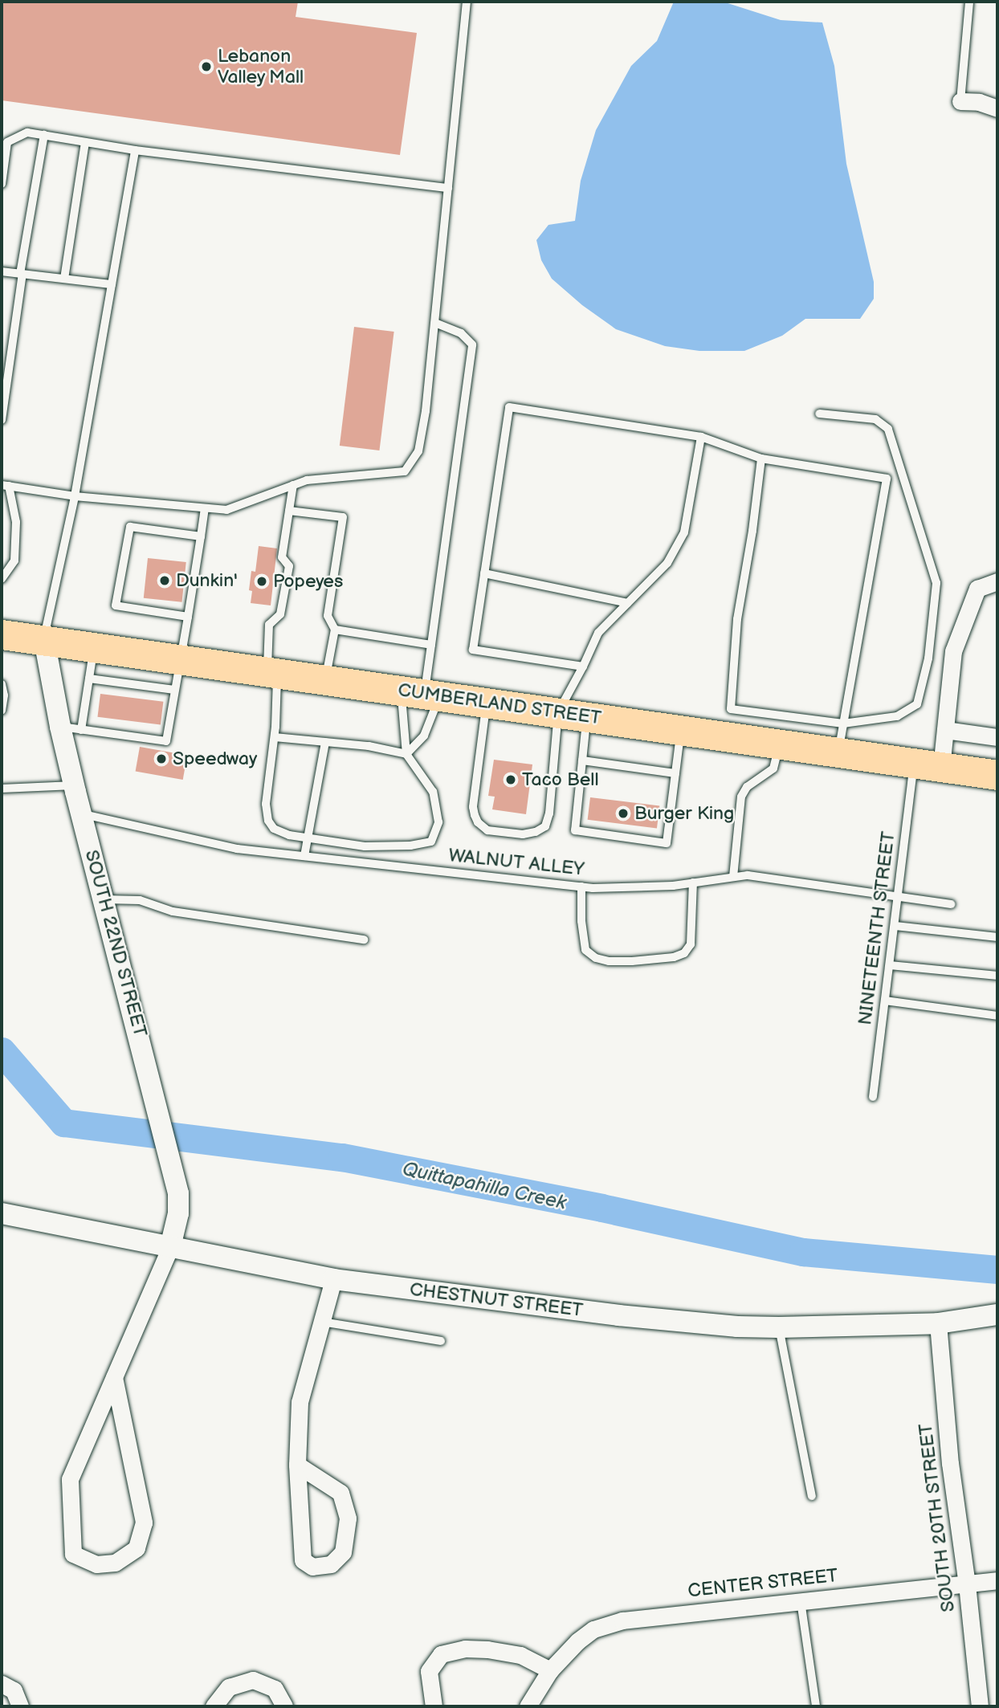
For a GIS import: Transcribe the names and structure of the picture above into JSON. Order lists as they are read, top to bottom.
{
  "streets": {
    "highway": ["CUMBERLAND STREET"],
    "street": [
      "SOUTH 22ND STREET",
      "CHESTNUT STREET",
      "SOUTH 20TH STREET",
      "CENTER STREET"
    ],
    "lane": ["WALNUT ALLEY", "NINETEENTH STREET"]
  },
  "crossings": [
    ["CUMBERLAND STREET", "NINETEENTH STREET"],
    ["CUMBERLAND STREET", "SOUTH 22ND STREET"],
    ["WALNUT ALLEY", "NINETEENTH STREET"],
    ["WALNUT ALLEY", "SOUTH 22ND STREET"],
    ["SOUTH 22ND STREET", "CHESTNUT STREET"],
    ["CHESTNUT STREET", "SOUTH 20TH STREET"],
    ["SOUTH 20TH STREET", "CENTER STREET"]
  ],
  "water": ["Quittapahilla Creek"],
  "places": [
    "Lebanon Valley Mall",
    "Dunkin'",
    "Popeyes",
    "Speedway",
    "Taco Bell",
    "Burger King"
  ]
}
